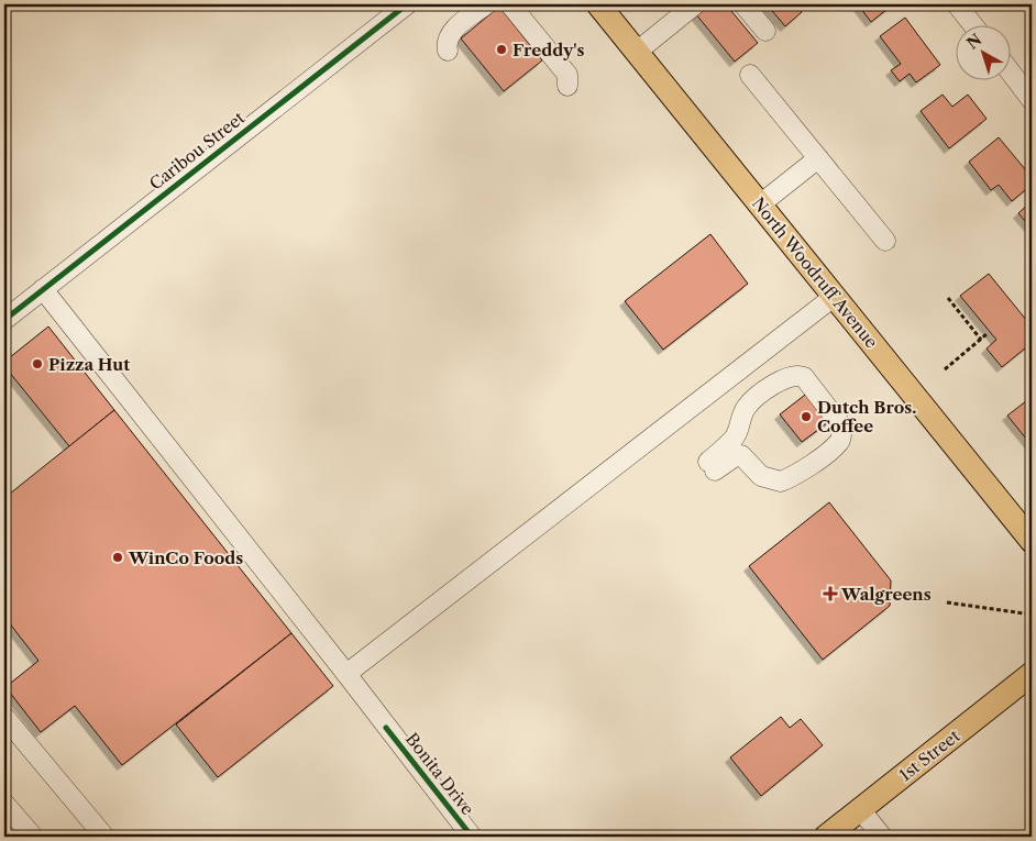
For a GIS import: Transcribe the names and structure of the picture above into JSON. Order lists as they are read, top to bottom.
{
  "streets": {
    "main road": ["North Woodruff Avenue", "1st Street"],
    "street": ["Caribou Street", "Bonita Drive"]
  },
  "crossings": [
    ["Caribou Street", "Bonita Drive"]
  ],
  "places": {
    "other": [
      "Freddy's",
      "Pizza Hut",
      "Dutch Bros. Coffee",
      "WinCo Foods"
    ],
    "health": ["Walgreens"]
  },
  "north": "top left"
}
